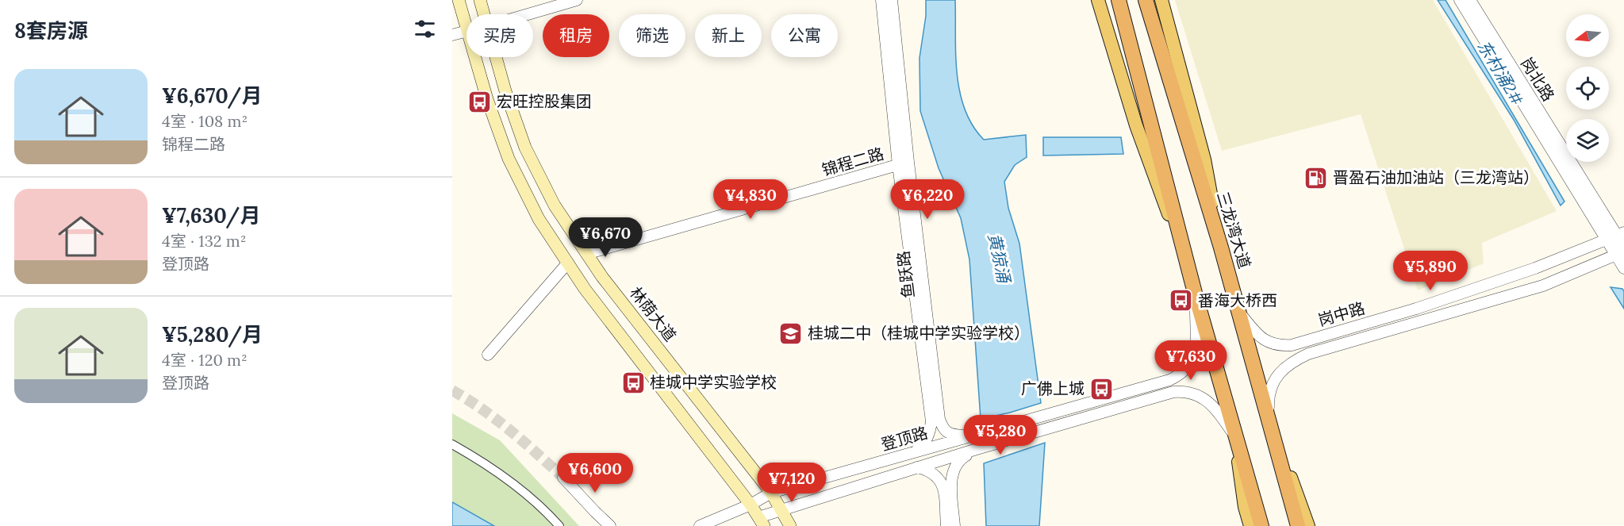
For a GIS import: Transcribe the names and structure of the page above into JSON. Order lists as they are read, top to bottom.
{
  "streets": {
    "highway": ["三龙湾大道"],
    "main road": ["林荫大道"],
    "street": [
      "岗北路",
      "锦程二路",
      "鱼跃路",
      "岗中路",
      "登顶路"
    ]
  },
  "crossings": [
    ["岗北路", "岗中路"],
    ["锦程二路", "鱼跃路"],
    ["锦程二路", "林荫大道"],
    ["三龙湾大道", "岗中路"],
    ["鱼跃路", "登顶路"],
    ["林荫大道", "登顶路"]
  ],
  "water": ["东村涌2#", "黄猄涌"],
  "places": {
    "bus stop": [
      "宏旺控股集团",
      "番海大桥西",
      "桂城中学实验学校",
      "广佛上城"
    ],
    "fuel station": ["晋盈石油加油站（三龙湾站）"],
    "school or university": ["桂城二中（桂城中学实验学校）"]
  },
  "north": "left",
  "page": {
    "heading": "8套房源",
    "chip": [
      "买房",
      "租房",
      "筛选",
      "新上",
      "公寓"
    ],
    "list": [
      {
        "name": "¥6,670/月",
        "note": "4室 · 108 m² · 锦程二路"
      },
      {
        "name": "¥7,630/月",
        "note": "4室 · 132 m² · 登顶路"
      },
      {
        "name": "¥5,280/月",
        "note": "4室 · 120 m² · 登顶路"
      }
    ],
    "price": [
      "¥4,830",
      "¥6,220",
      "¥6,670",
      "¥5,890",
      "¥7,630",
      "¥5,280",
      "¥6,600",
      "¥7,120"
    ]
  }
}
